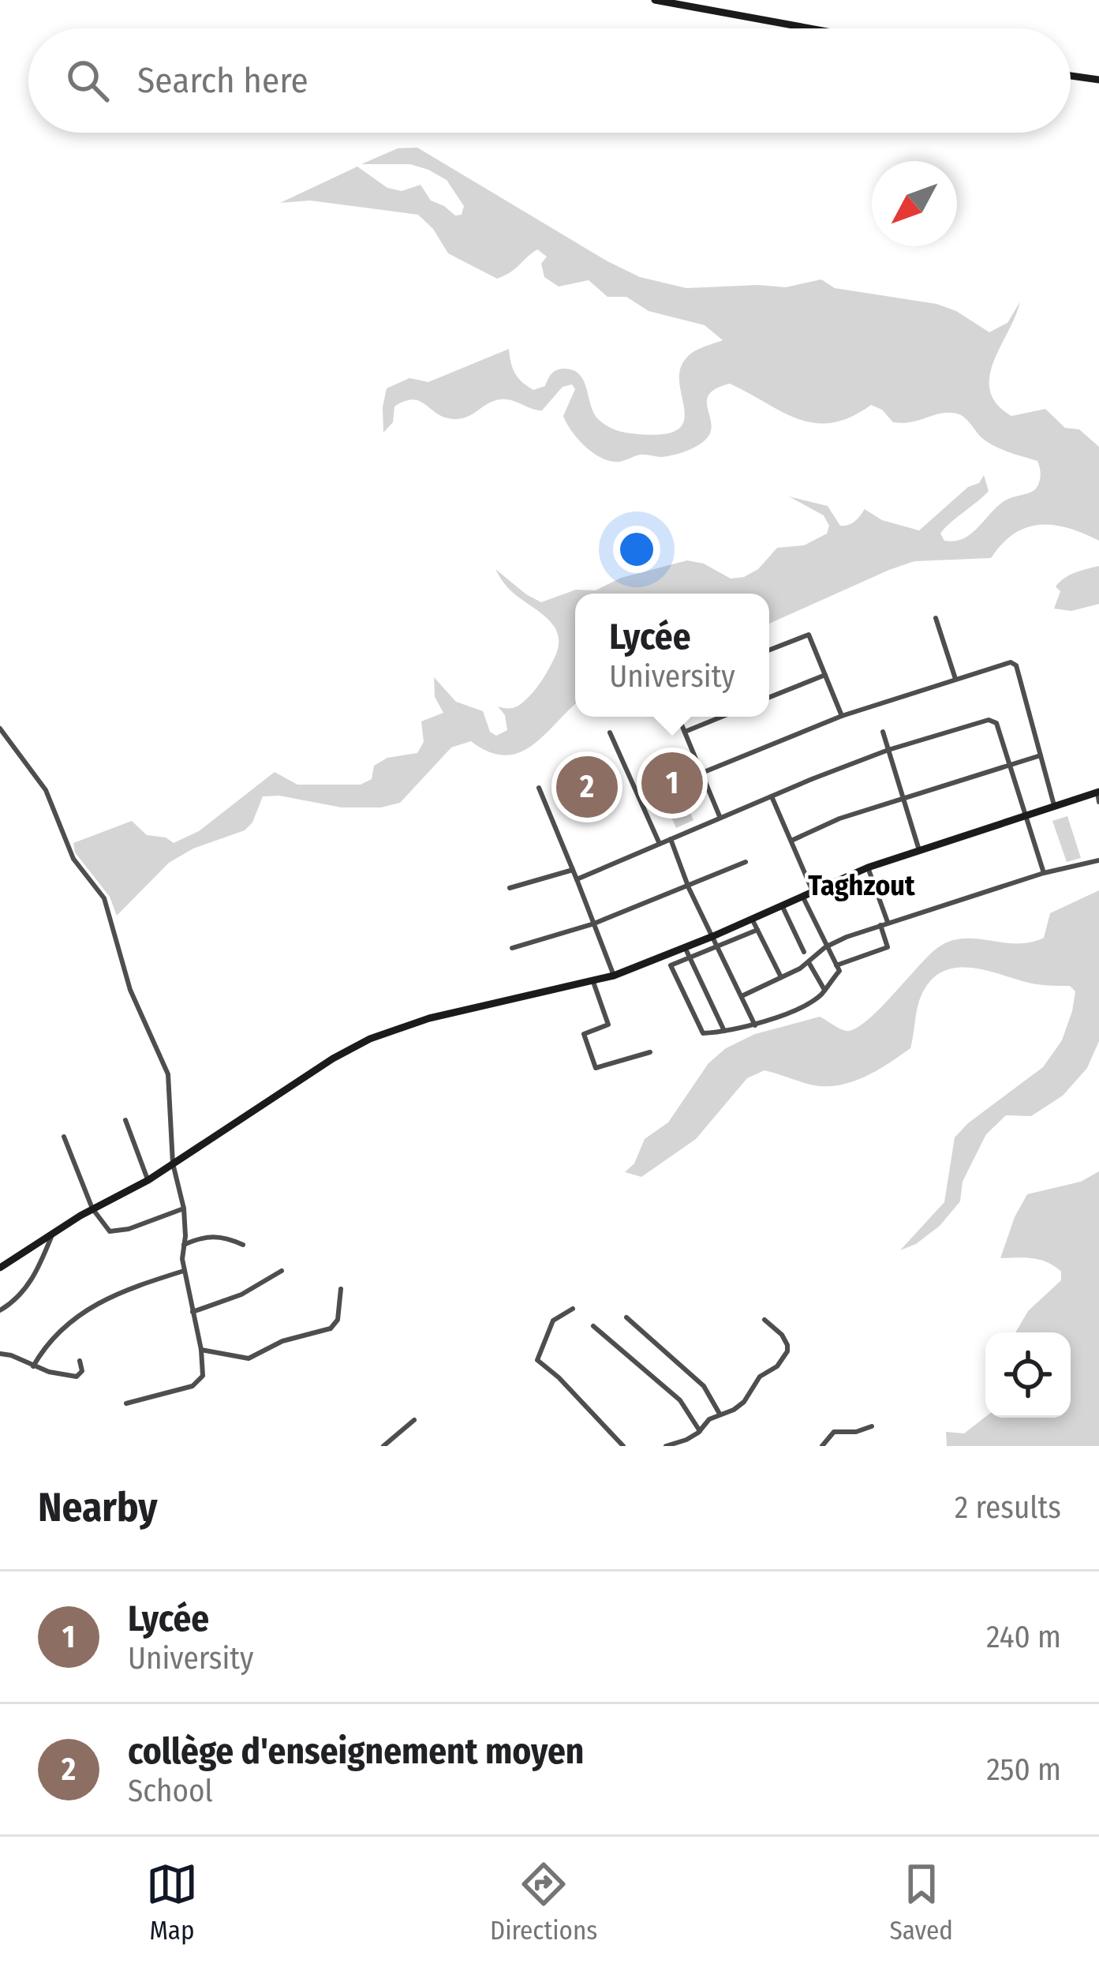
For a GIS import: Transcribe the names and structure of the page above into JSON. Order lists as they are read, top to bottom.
{
  "districts": ["Taghzout"],
  "north": "bottom left",
  "page": {
    "search": "Search here",
    "popup": ["Lycée", "University"],
    "pins": ["1", "2"],
    "heading": ["Nearby", "2 results"],
    "list": [
      {
        "mark": "1",
        "name": "Lycée",
        "note": "University",
        "value": "240 m"
      },
      {
        "mark": "2",
        "name": "collège d'enseignement moyen",
        "note": "School",
        "value": "250 m"
      }
    ],
    "nav": ["Map", "Directions", "Saved"]
  }
}
